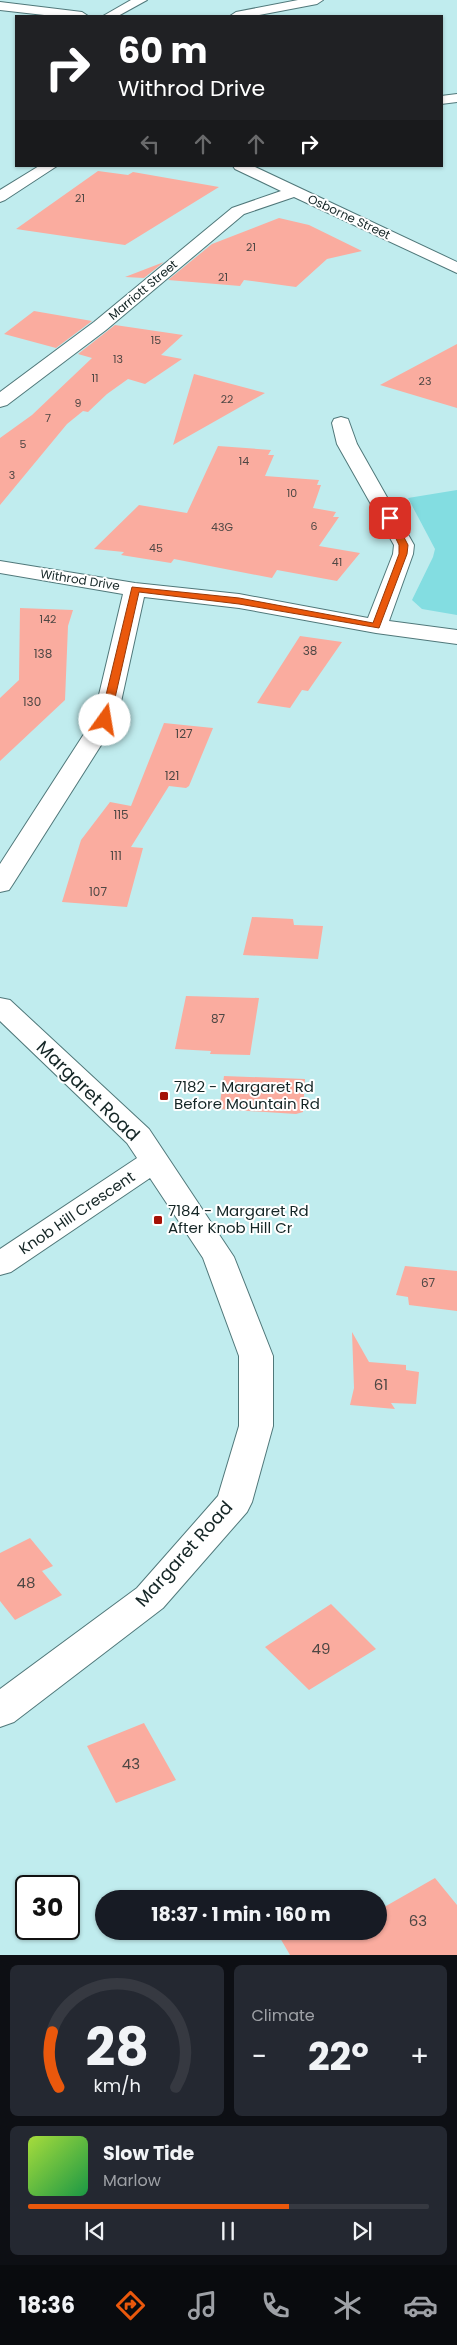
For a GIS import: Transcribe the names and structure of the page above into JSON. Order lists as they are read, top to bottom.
{
  "streets": {
    "street": [
      "Osborne Street",
      "Marriott Street",
      "Withrod Drive",
      "Margaret Road",
      "Knob Hill Crescent"
    ]
  },
  "crossings": [
    ["Osborne Street", "Marriott Street"],
    ["Margaret Road", "Knob Hill Crescent"]
  ],
  "places": {
    "transit": ["7182 - Margaret Rd Before Mountain Rd", "7184 - Margaret Rd After Knob Hill Cr"]
  },
  "house_numbers": [
    "21",
    "21",
    "21",
    "15",
    "13",
    "11",
    "23",
    "22",
    "9",
    "7",
    "5",
    "14",
    "3",
    "10",
    "6",
    "43G",
    "45",
    "41",
    "142",
    "38",
    "138",
    "130",
    "127",
    "121",
    "115",
    "111",
    "107",
    "87",
    "67",
    "61",
    "48",
    "49",
    "43",
    "63"
  ],
  "page": {
    "turn": ["60 m", "Withrod Drive"],
    "limit": "30",
    "trip": "18:37 · 1 min · 160 m",
    "tile": "Climate",
    "heat": ["−", "22°", "+"],
    "song": ["Slow Tide", "Marlow"],
    "tabs": "18:36",
    "gauge": ["28", "km/h"]
  }
}
